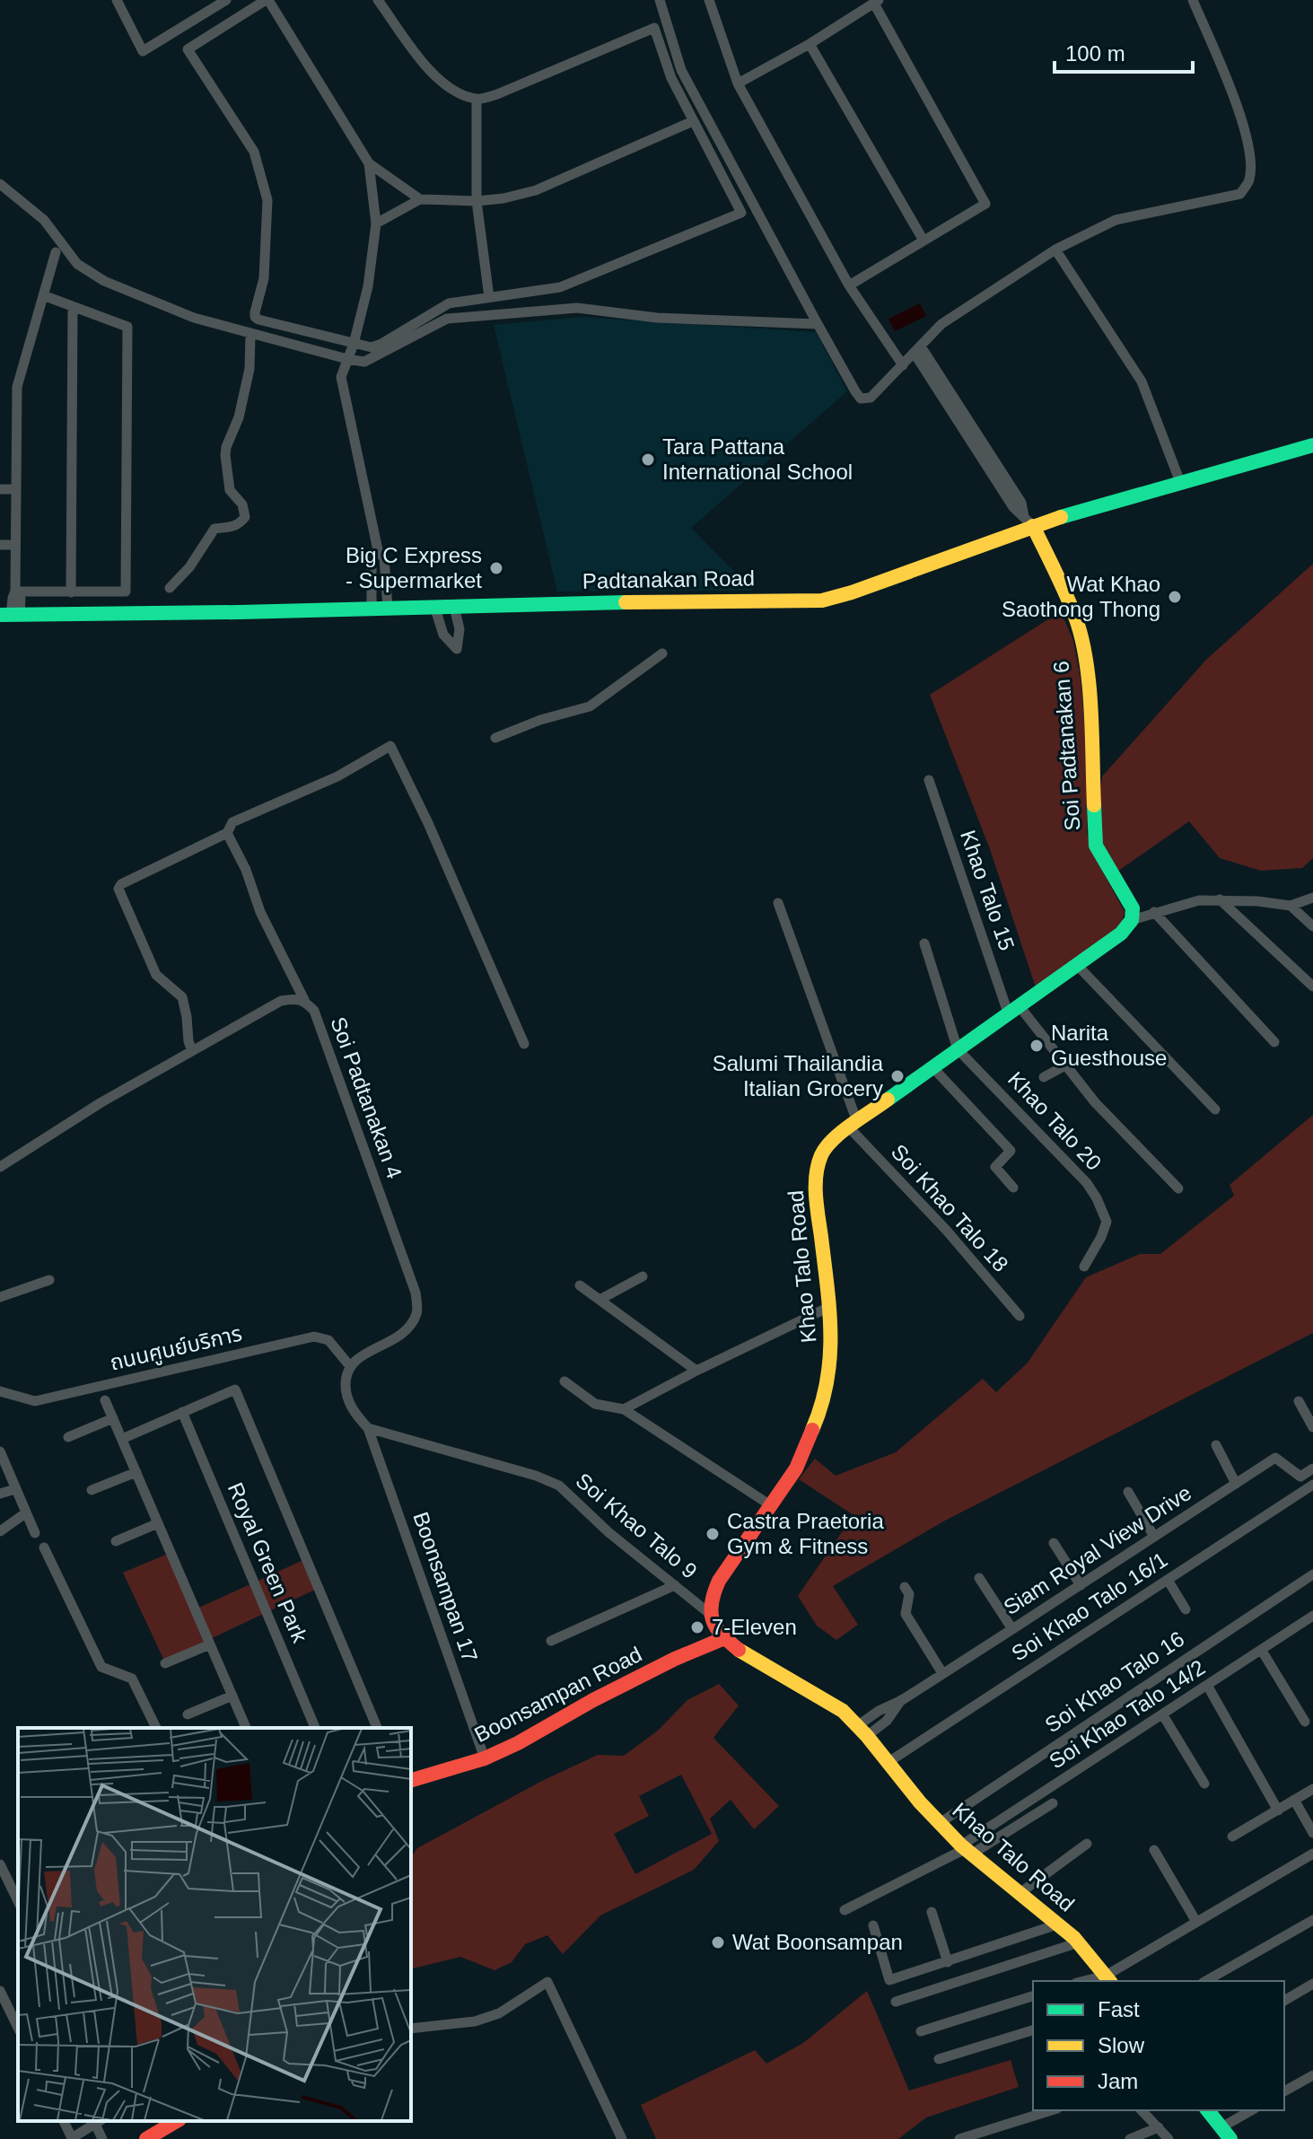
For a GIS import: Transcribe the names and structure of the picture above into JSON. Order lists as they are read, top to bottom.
{
  "streets": {
    "street": [
      "Padtanakan Road",
      "Soi Padtanakan 6",
      "Khao Talo 15",
      "Soi Padtanakan 4",
      "Khao Talo 20",
      "Soi Khao Talo 18",
      "Khao Talo Road",
      "ถนนศูนย์บริการ",
      "Soi Khao Talo 9",
      "Siam Royal View Drive",
      "Royal Green Park",
      "Boonsampan 17",
      "Soi Khao Talo 16/1",
      "Soi Khao Talo 16",
      "Boonsampan Road",
      "Soi Khao Talo 14/2"
    ]
  },
  "crossings": [
    ["Padtanakan Road", "Soi Padtanakan 6"],
    ["Soi Padtanakan 6", "Khao Talo Road"],
    ["Khao Talo 15", "Khao Talo Road"],
    ["Soi Padtanakan 4", "ถนนศูนย์บริการ"],
    ["Khao Talo 20", "Khao Talo Road"],
    ["Soi Khao Talo 18", "Khao Talo Road"],
    ["Khao Talo Road", "Soi Khao Talo 9"],
    ["Khao Talo Road", "Siam Royal View Drive"],
    ["Khao Talo Road", "Soi Khao Talo 16/1"],
    ["Khao Talo Road", "Soi Khao Talo 16"],
    ["Khao Talo Road", "Boonsampan Road"],
    ["Khao Talo Road", "Soi Khao Talo 14/2"],
    ["Soi Khao Talo 9", "Boonsampan 17"],
    ["Boonsampan 17", "Boonsampan Road"]
  ],
  "places": [
    "Tara Pattana International School",
    "Big C Express - Supermarket",
    "Wat Khao Saothong Thong",
    "Narita Guesthouse",
    "Salumi Thailandia Italian Grocery",
    "Castra Praetoria Gym & Fitness",
    "7-Eleven",
    "Wat Boonsampan"
  ],
  "legend": ["Fast", "Slow", "Jam"],
  "scale_bar": "100 m"
}
